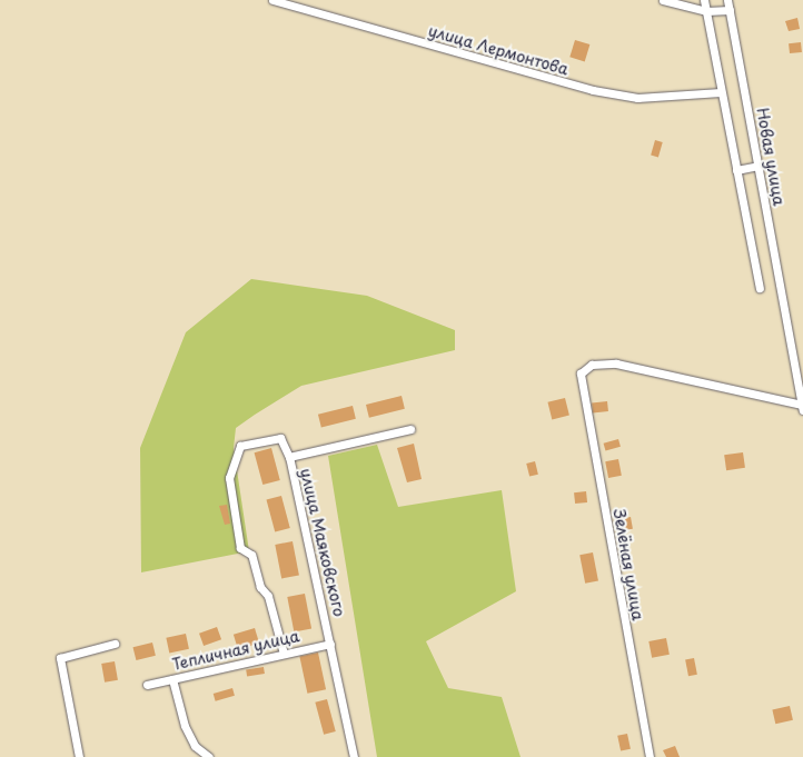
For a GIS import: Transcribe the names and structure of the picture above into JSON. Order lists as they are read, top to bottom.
{
  "streets": {
    "street": [
      "улица Лермонтова",
      "Новая улица",
      "улица Маяковского",
      "Зелёная улица",
      "Тепличная улица"
    ]
  },
  "crossings": [
    ["Новая улица", "Зелёная улица"],
    ["улица Маяковского", "Тепличная улица"]
  ]
}
